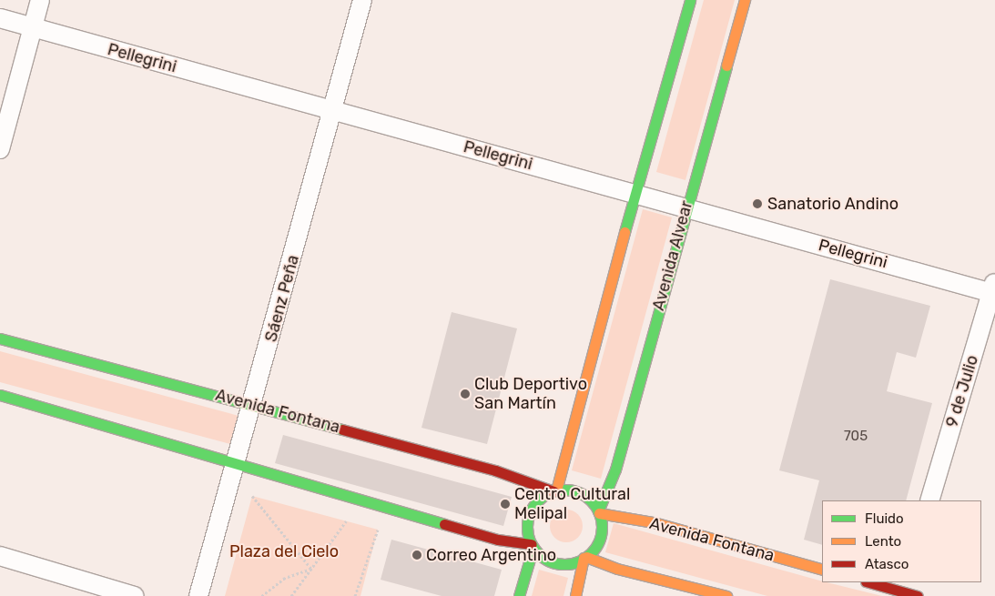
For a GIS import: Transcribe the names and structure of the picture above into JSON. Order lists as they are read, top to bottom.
{
  "streets": {
    "main road": ["Avenida Alvear", "Avenida Fontana"],
    "street": ["Pellegrini", "Sáenz Peña", "9 de Julio"]
  },
  "crossings": [
    ["Pellegrini", "Avenida Alvear"],
    ["Pellegrini", "Sáenz Peña"],
    ["Pellegrini", "9 de Julio"],
    ["Avenida Alvear", "Avenida Fontana"],
    ["Sáenz Peña", "Avenida Fontana"]
  ],
  "parks": ["Plaza del Cielo"],
  "places": [
    "Sanatorio Andino",
    "Club Deportivo San Martín",
    "Centro Cultural Melipal",
    "Correo Argentino"
  ],
  "house_numbers": ["705"],
  "legend": ["Fluido", "Lento", "Atasco"]
}
